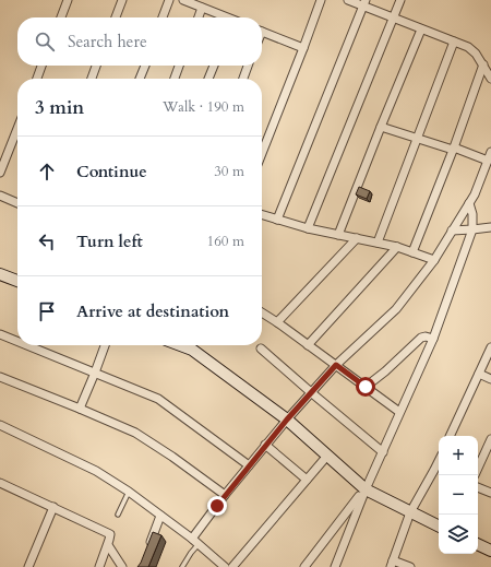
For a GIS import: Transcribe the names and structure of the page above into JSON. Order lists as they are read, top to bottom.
{
  "page": {
    "search": "Search here",
    "heading": ["3 min", "Walk · 190 m"],
    "list": [
      ["Continue", "30 m"],
      ["Turn left", "160 m"],
      "Arrive at destination"
    ],
    "map_buttons": ["+", "−"]
  }
}
